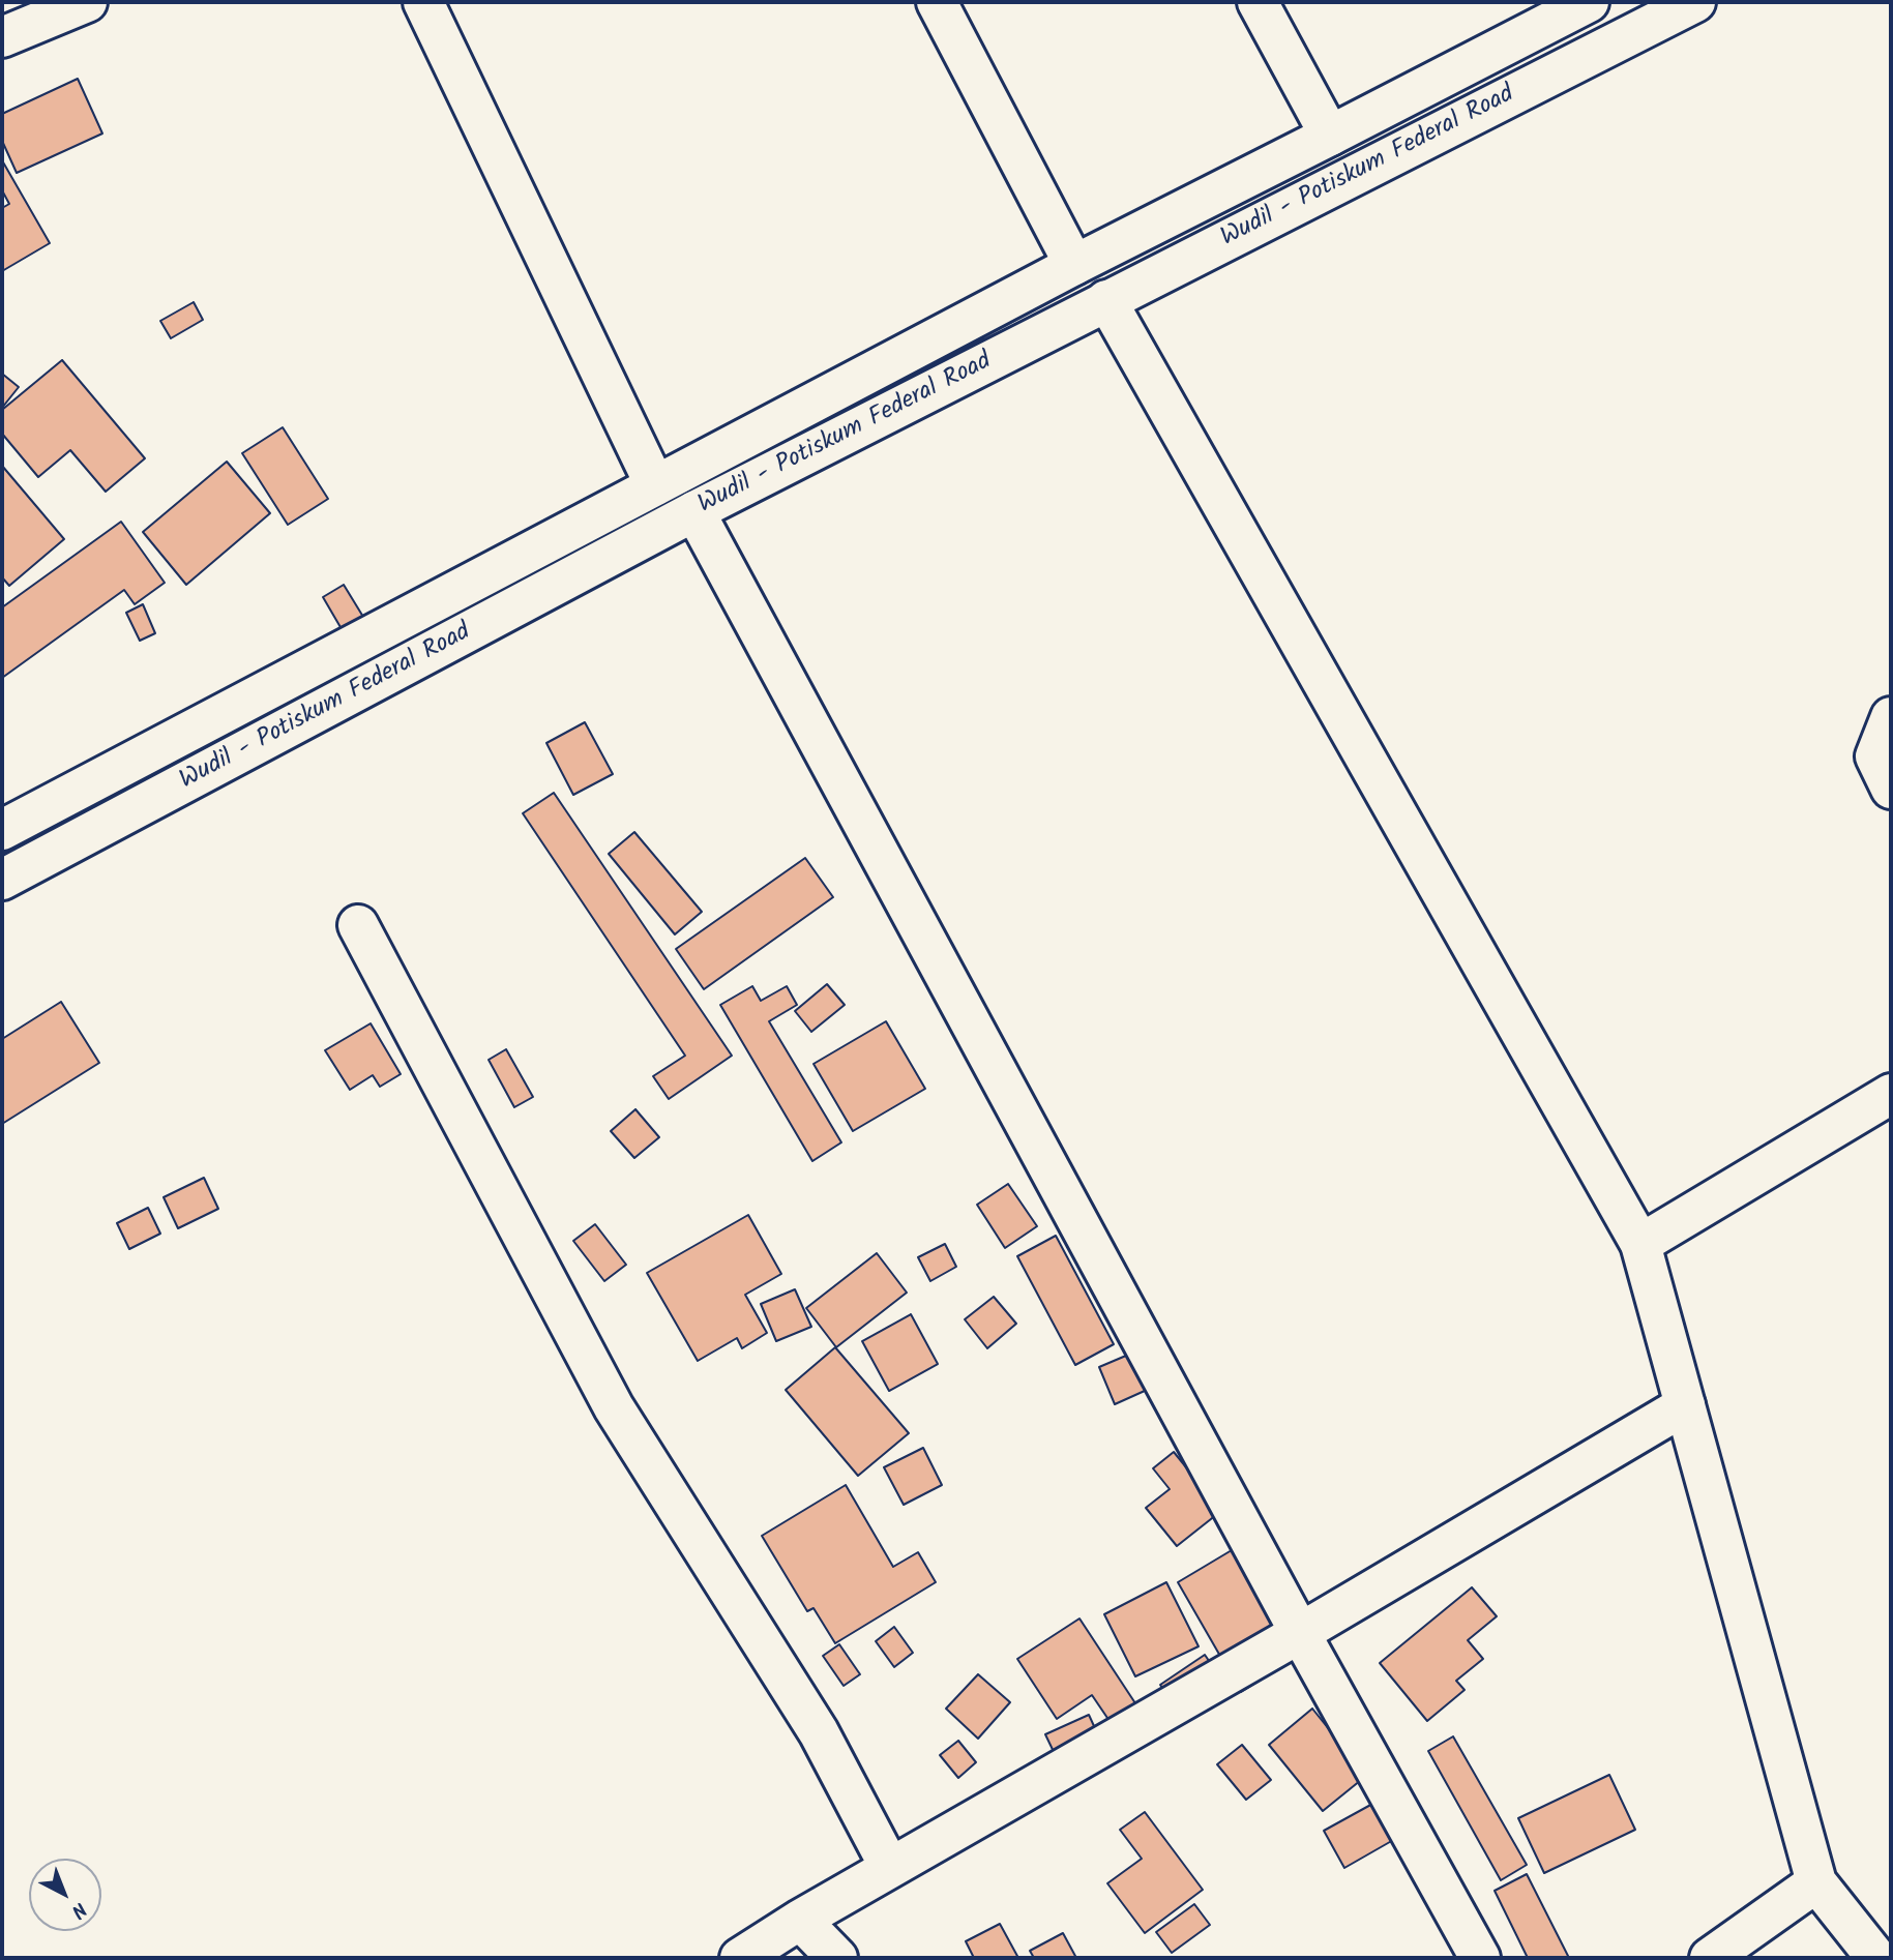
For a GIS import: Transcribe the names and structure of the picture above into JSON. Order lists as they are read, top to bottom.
{
  "streets": {
    "street": ["Wudil - Potiskum Federal Road"]
  },
  "north": "bottom right"
}
